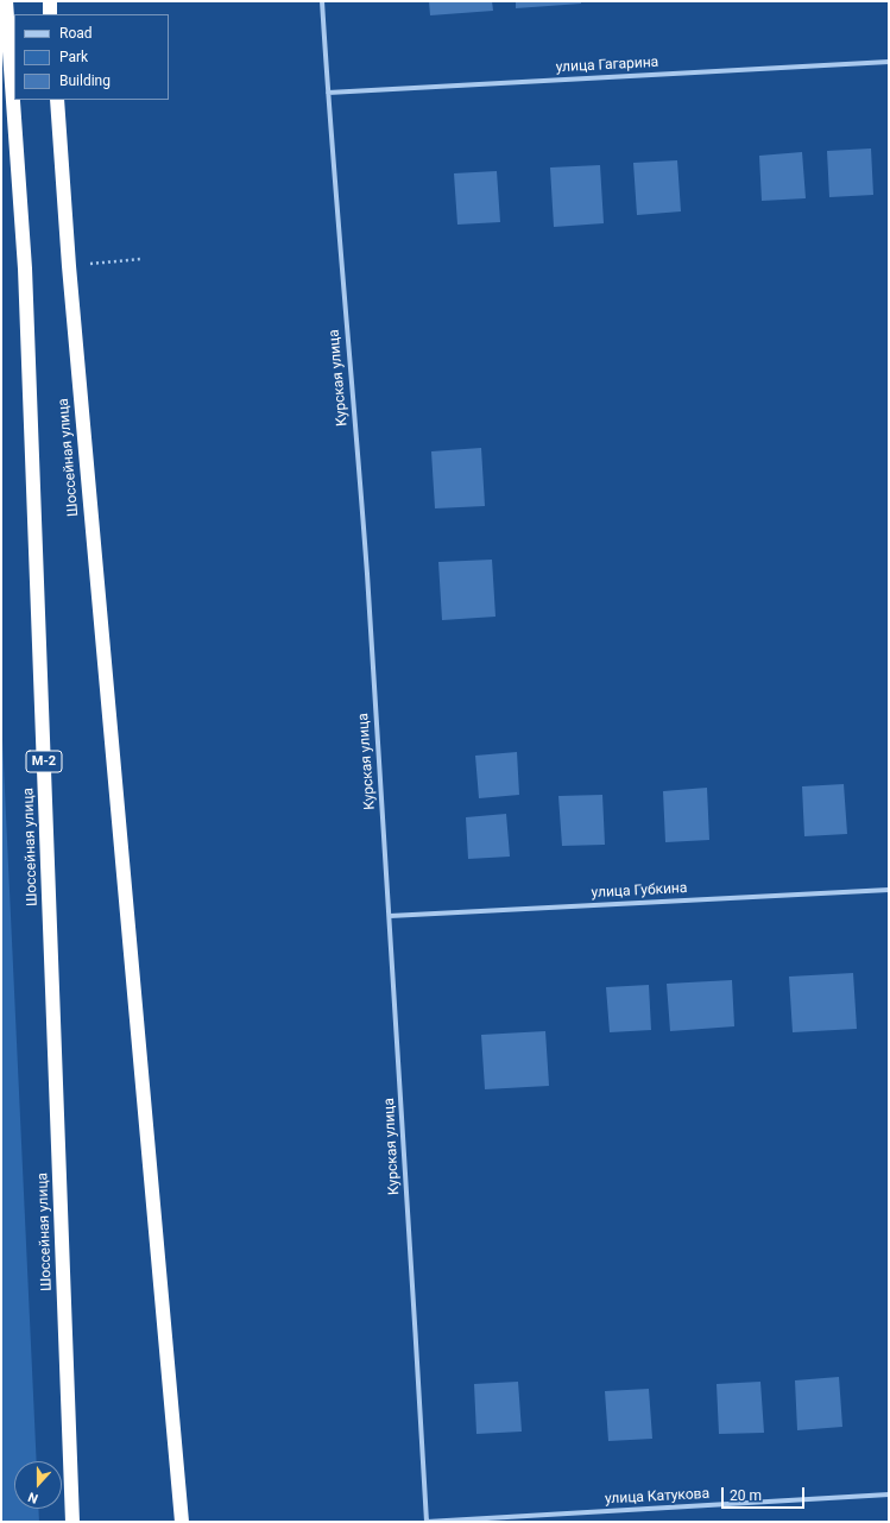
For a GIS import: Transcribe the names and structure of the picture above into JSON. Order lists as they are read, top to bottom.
{
  "streets": {
    "highway": ["Шоссейная улица", "М-2"],
    "street": [
      "улица Гагарина",
      "Курская улица",
      "улица Губкина",
      "улица Катукова"
    ]
  },
  "crossings": [
    ["улица Гагарина", "Курская улица"],
    ["Курская улица", "улица Губкина"],
    ["Курская улица", "улица Катукова"]
  ],
  "legend": ["Road", "Park", "Building"],
  "scale_bar": "20 m",
  "north": "bottom"
}
